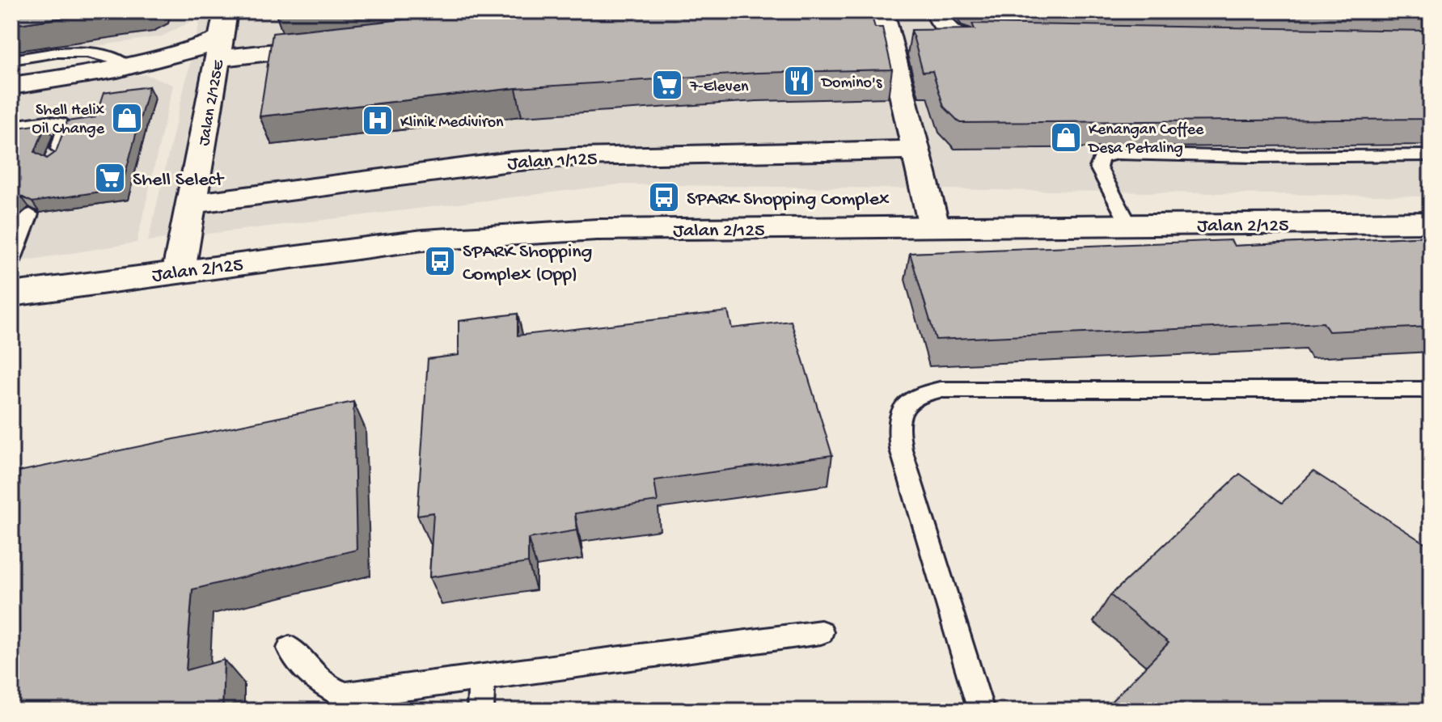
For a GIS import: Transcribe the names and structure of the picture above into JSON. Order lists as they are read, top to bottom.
{
  "streets": {
    "street": ["Jalan 2/125E", "Jalan 1/125", "Jalan 2/125"]
  },
  "crossings": [
    ["Jalan 2/125E", "Jalan 1/125"],
    ["Jalan 2/125E", "Jalan 2/125"]
  ],
  "places": {
    "restaurant": ["Domino's"],
    "supermarket": ["7-Eleven", "Shell Select"],
    "shop": ["Shell Helix Oil Change", "Kenangan Coffee Desa Petaling"],
    "hospital": ["Klinik Mediviron"],
    "bus stop": ["SPARK Shopping Complex", "SPARK Shopping Complex (Opp)"]
  }
}
